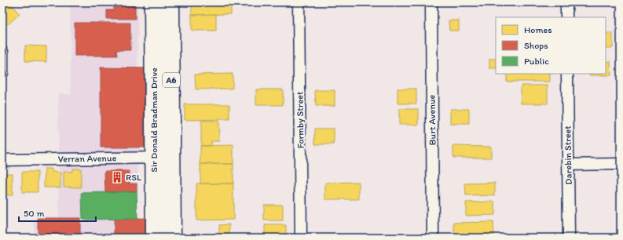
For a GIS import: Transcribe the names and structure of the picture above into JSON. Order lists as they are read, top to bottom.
{
  "streets": {
    "main road": ["A6", "Sir Donald Bradman Drive"],
    "street": [
      "Formby Street",
      "Burt Avenue",
      "Darebin Street",
      "Verran Avenue"
    ]
  },
  "crossings": [
    ["Sir Donald Bradman Drive", "Verran Avenue"]
  ],
  "places": {
    "building": ["RSL"]
  },
  "legend": ["Homes", "Shops", "Public"],
  "scale_bar": "50 m"
}
